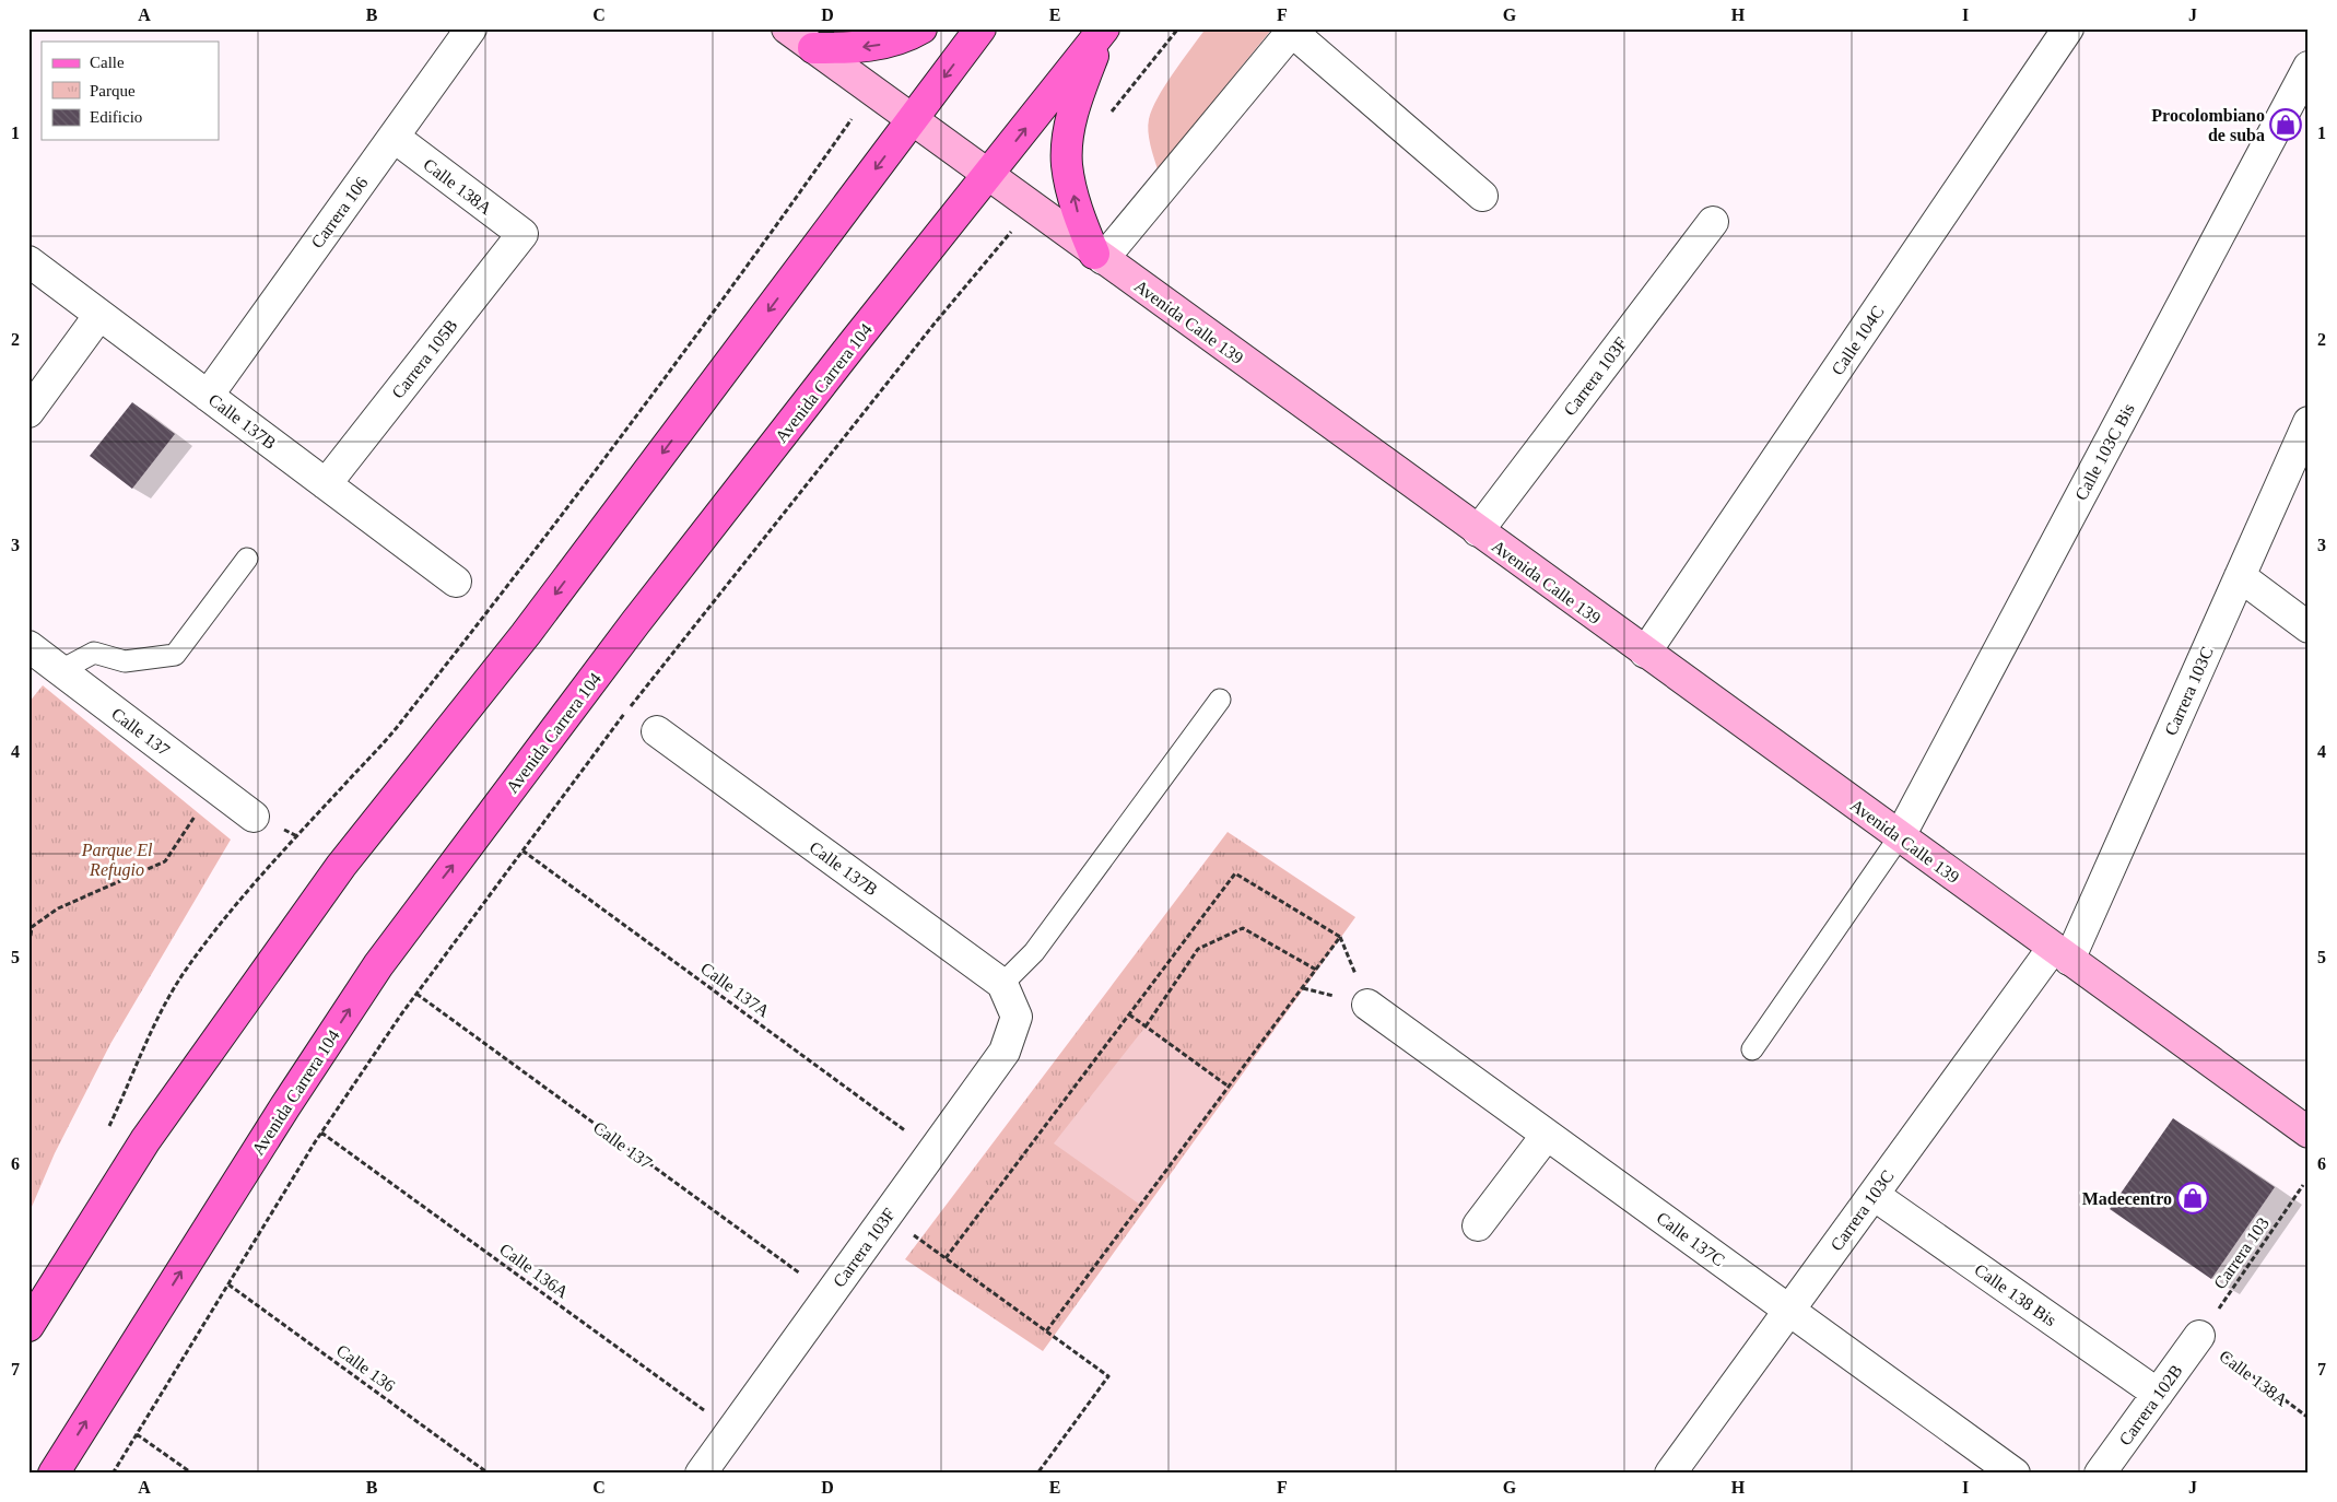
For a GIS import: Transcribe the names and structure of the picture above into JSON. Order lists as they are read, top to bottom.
{
  "streets": {
    "main road": ["Avenida Calle 139", "Avenida Carrera 104"],
    "street": [
      "Calle 138A",
      "Carrera 106",
      "Calle 104C",
      "Carrera 105B",
      "Carrera 103F",
      "Calle 137B",
      "Calle 103C Bis",
      "Carrera 103C",
      "Calle 137",
      "Calle 137C",
      "Calle 138 Bis",
      "Carrera 102B"
    ],
    "path": [
      "Calle 137A",
      "Carrera 103",
      "Calle 136A",
      "Calle 136"
    ]
  },
  "crossings": [
    ["Calle 138A", "Carrera 106"],
    ["Calle 138A", "Carrera 105B"],
    ["Calle 138A", "Carrera 103"],
    ["Calle 138A", "Carrera 102B"],
    ["Carrera 106", "Calle 137B"],
    ["Avenida Calle 139", "Calle 104C"],
    ["Avenida Calle 139", "Carrera 103F"],
    ["Avenida Calle 139", "Avenida Carrera 104"],
    ["Avenida Calle 139", "Calle 103C Bis"],
    ["Avenida Calle 139", "Carrera 103C"],
    ["Carrera 105B", "Calle 137B"],
    ["Carrera 103F", "Calle 137B"],
    ["Carrera 103F", "Calle 137"],
    ["Carrera 103F", "Calle 137A"],
    ["Carrera 103F", "Calle 136A"],
    ["Carrera 103C", "Calle 137C"],
    ["Carrera 103C", "Calle 138 Bis"],
    ["Carrera 103", "Carrera 102B"],
    ["Calle 138 Bis", "Carrera 102B"]
  ],
  "parks": ["Parque El Refugio"],
  "places": {
    "shop": ["Procolombiano de suba", "Madecentro"]
  },
  "legend": ["Calle", "Parque", "Edificio"],
  "grid": {
    "columns": [
      "A",
      "B",
      "C",
      "D",
      "E",
      "F",
      "G",
      "H",
      "I",
      "J"
    ],
    "rows": [
      "1",
      "2",
      "3",
      "4",
      "5",
      "6",
      "7"
    ]
  }
}
